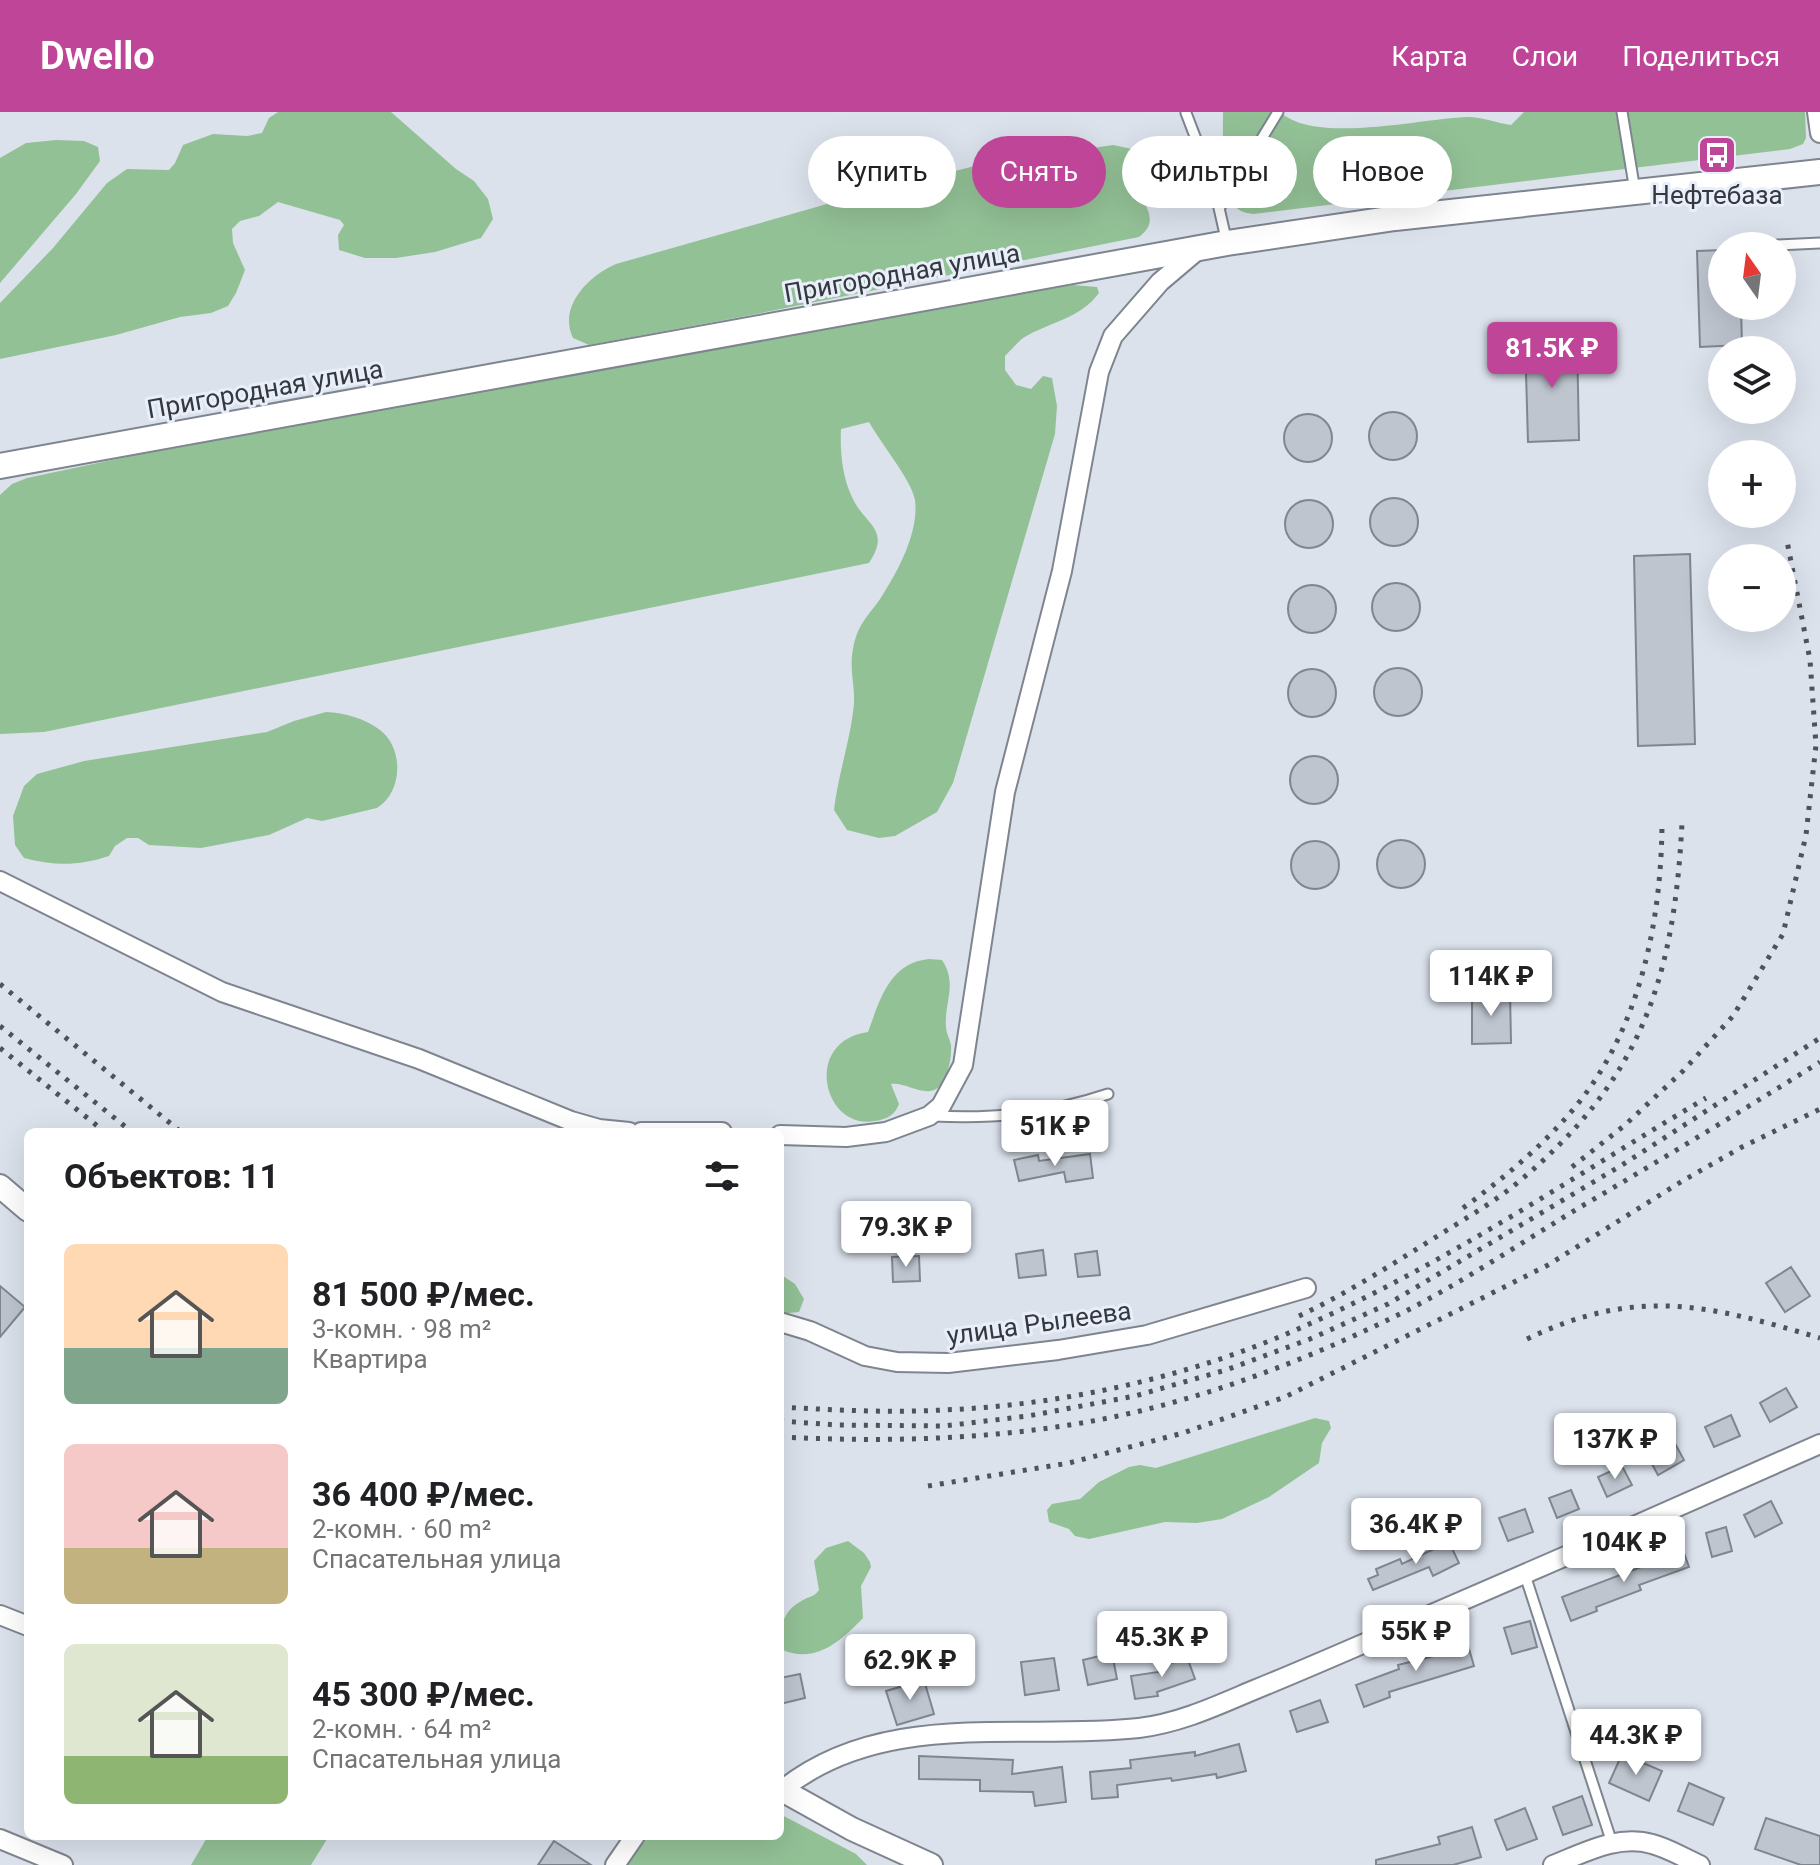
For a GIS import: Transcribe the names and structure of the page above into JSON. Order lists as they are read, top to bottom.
{
  "streets": {
    "main road": ["Пригородная улица"],
    "street": ["улица Рылеева"]
  },
  "places": {
    "bus stop": ["Нефтебаза"]
  },
  "north": "top",
  "page": {
    "header": "Dwello",
    "nav": ["Карта", "Слои", "Поделиться"],
    "chip": [
      "Купить",
      "Снять",
      "Фильтры",
      "Новое"
    ],
    "map_buttons": ["+", "−"],
    "price": [
      "81.5K ₽",
      "114K ₽",
      "51K ₽",
      "79.3K ₽",
      "137K ₽",
      "36.4K ₽",
      "104K ₽",
      "55K ₽",
      "45.3K ₽",
      "62.9K ₽",
      "44.3K ₽"
    ],
    "heading": "Объектов: 11",
    "list": [
      {
        "name": "81 500 ₽/мес.",
        "note": "3-комн. · 98 m² · Квартира"
      },
      {
        "name": "36 400 ₽/мес.",
        "note": "2-комн. · 60 m² · Спасательная улица"
      },
      {
        "name": "45 300 ₽/мес.",
        "note": "2-комн. · 64 m² · Спасательная улица"
      }
    ]
  }
}
